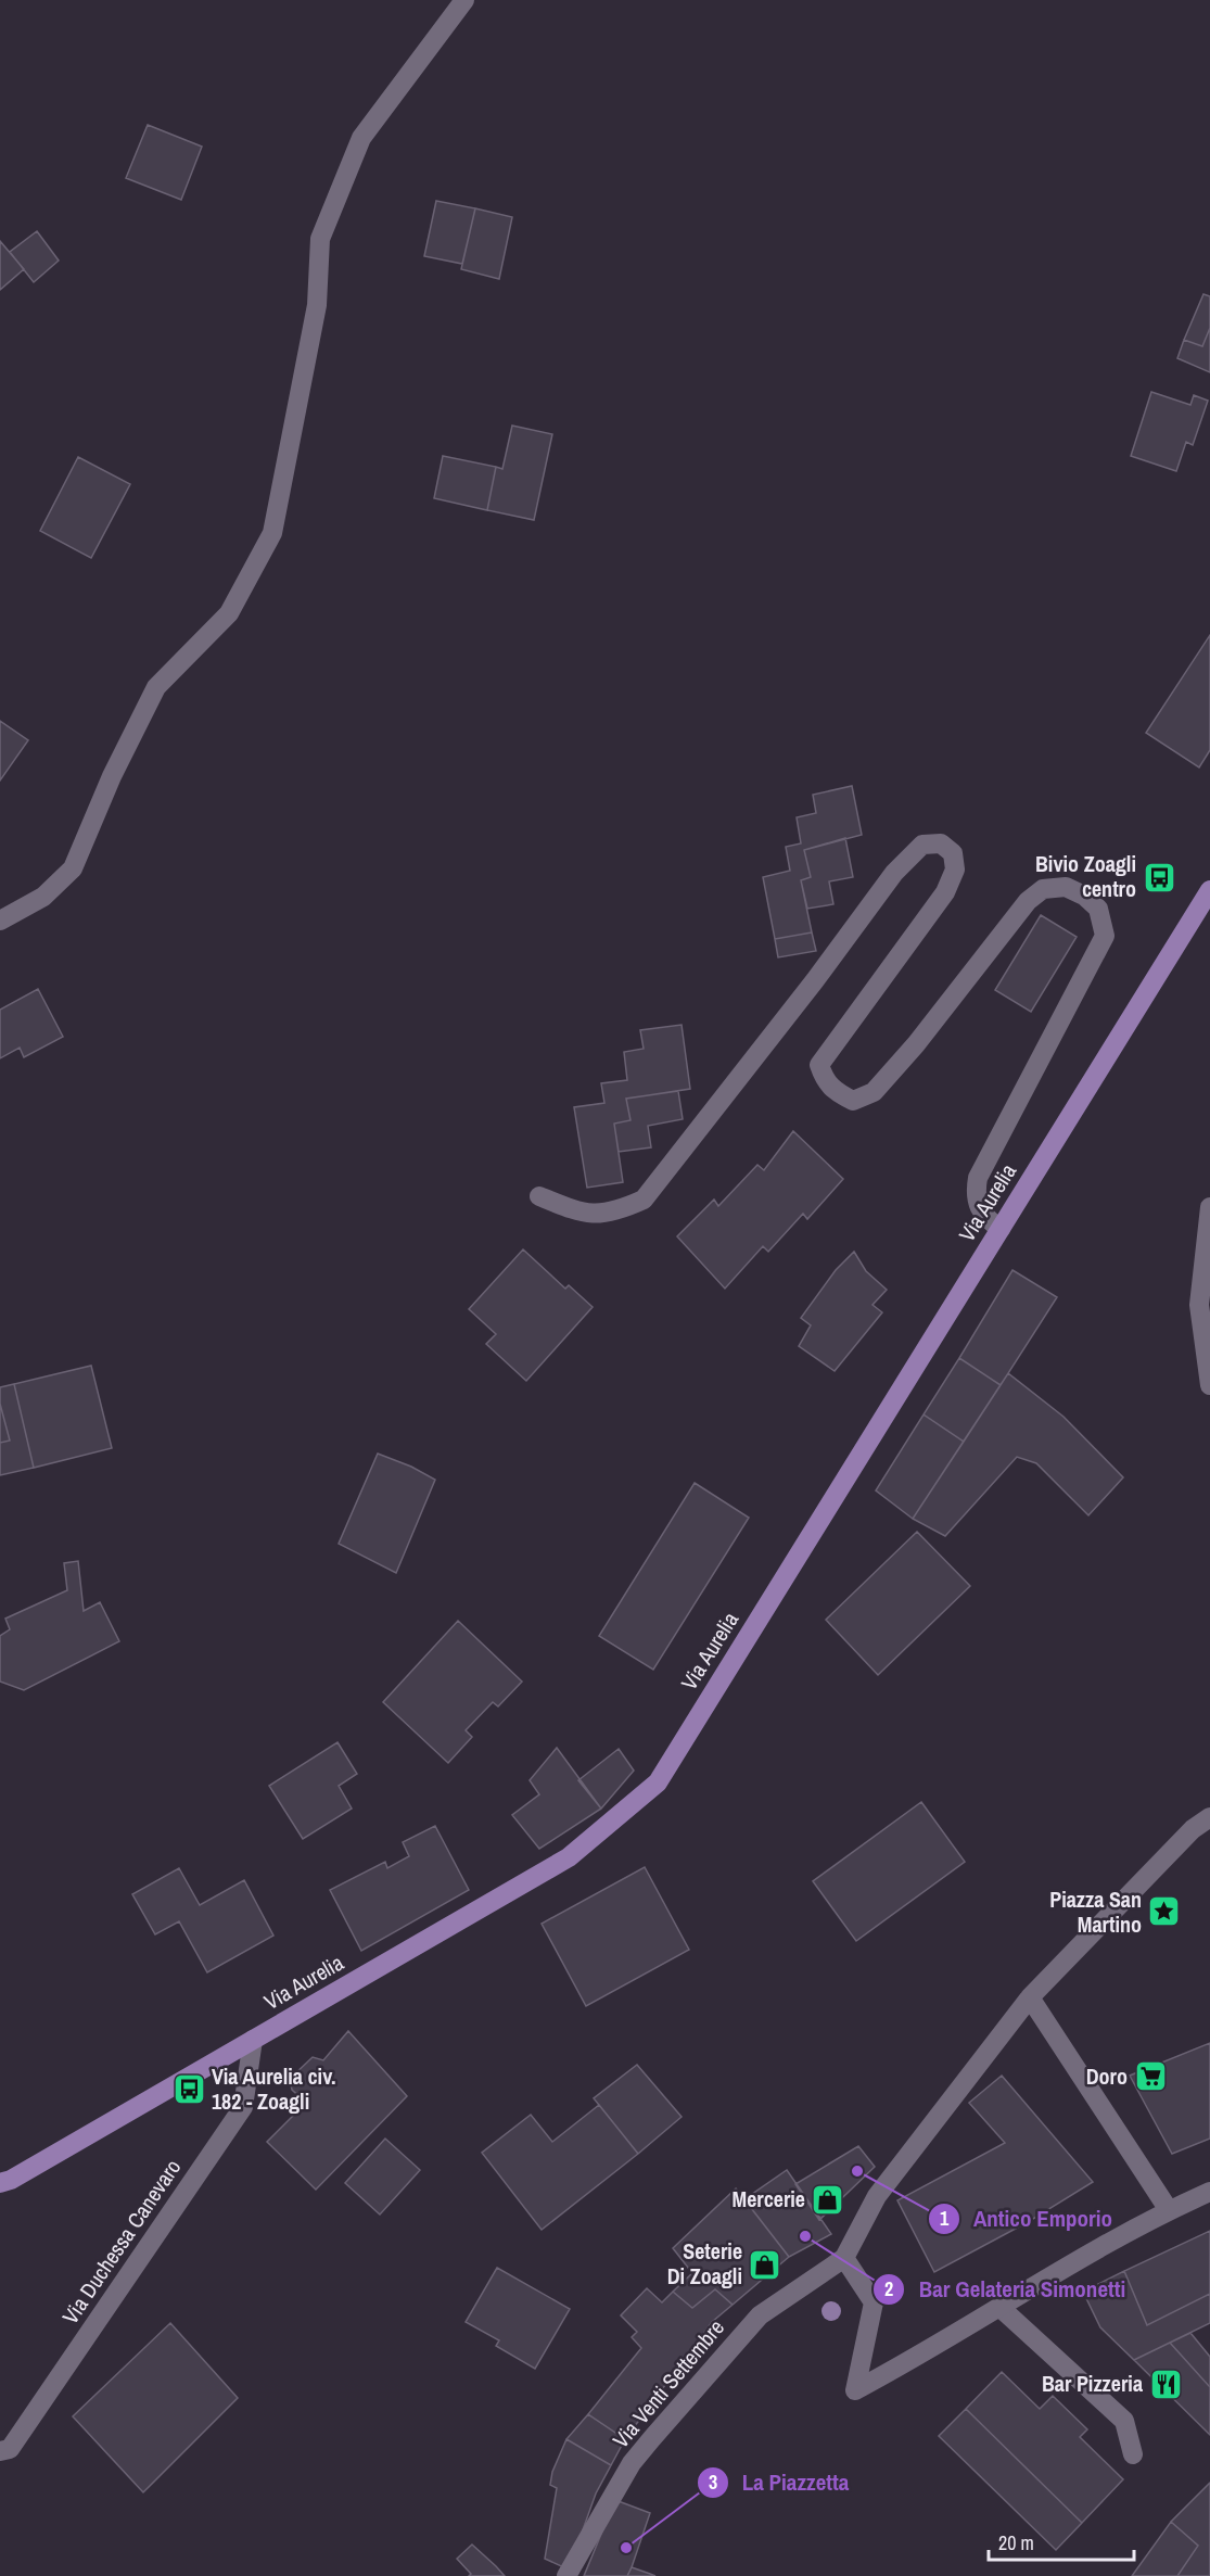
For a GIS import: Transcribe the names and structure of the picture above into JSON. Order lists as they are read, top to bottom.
{
  "streets": {
    "main road": ["Via Aurelia"],
    "street": ["Via Duchessa Canevaro", "Via Venti Settembre"]
  },
  "crossings": [
    ["Via Aurelia", "Via Duchessa Canevaro"]
  ],
  "places": {
    "bus stop": ["Bivio Zoagli centro", "Via Aurelia civ. 182 - Zoagli"],
    "place": ["Piazza San Martino"],
    "supermarket": ["Doro"],
    "other": ["Antico Emporio", "Bar Gelateria Simonetti", "La Piazzetta"],
    "shop": ["Mercerie", "Seterie Di Zoagli"],
    "restaurant": ["Bar Pizzeria"]
  },
  "scale_bar": "20 m"
}
